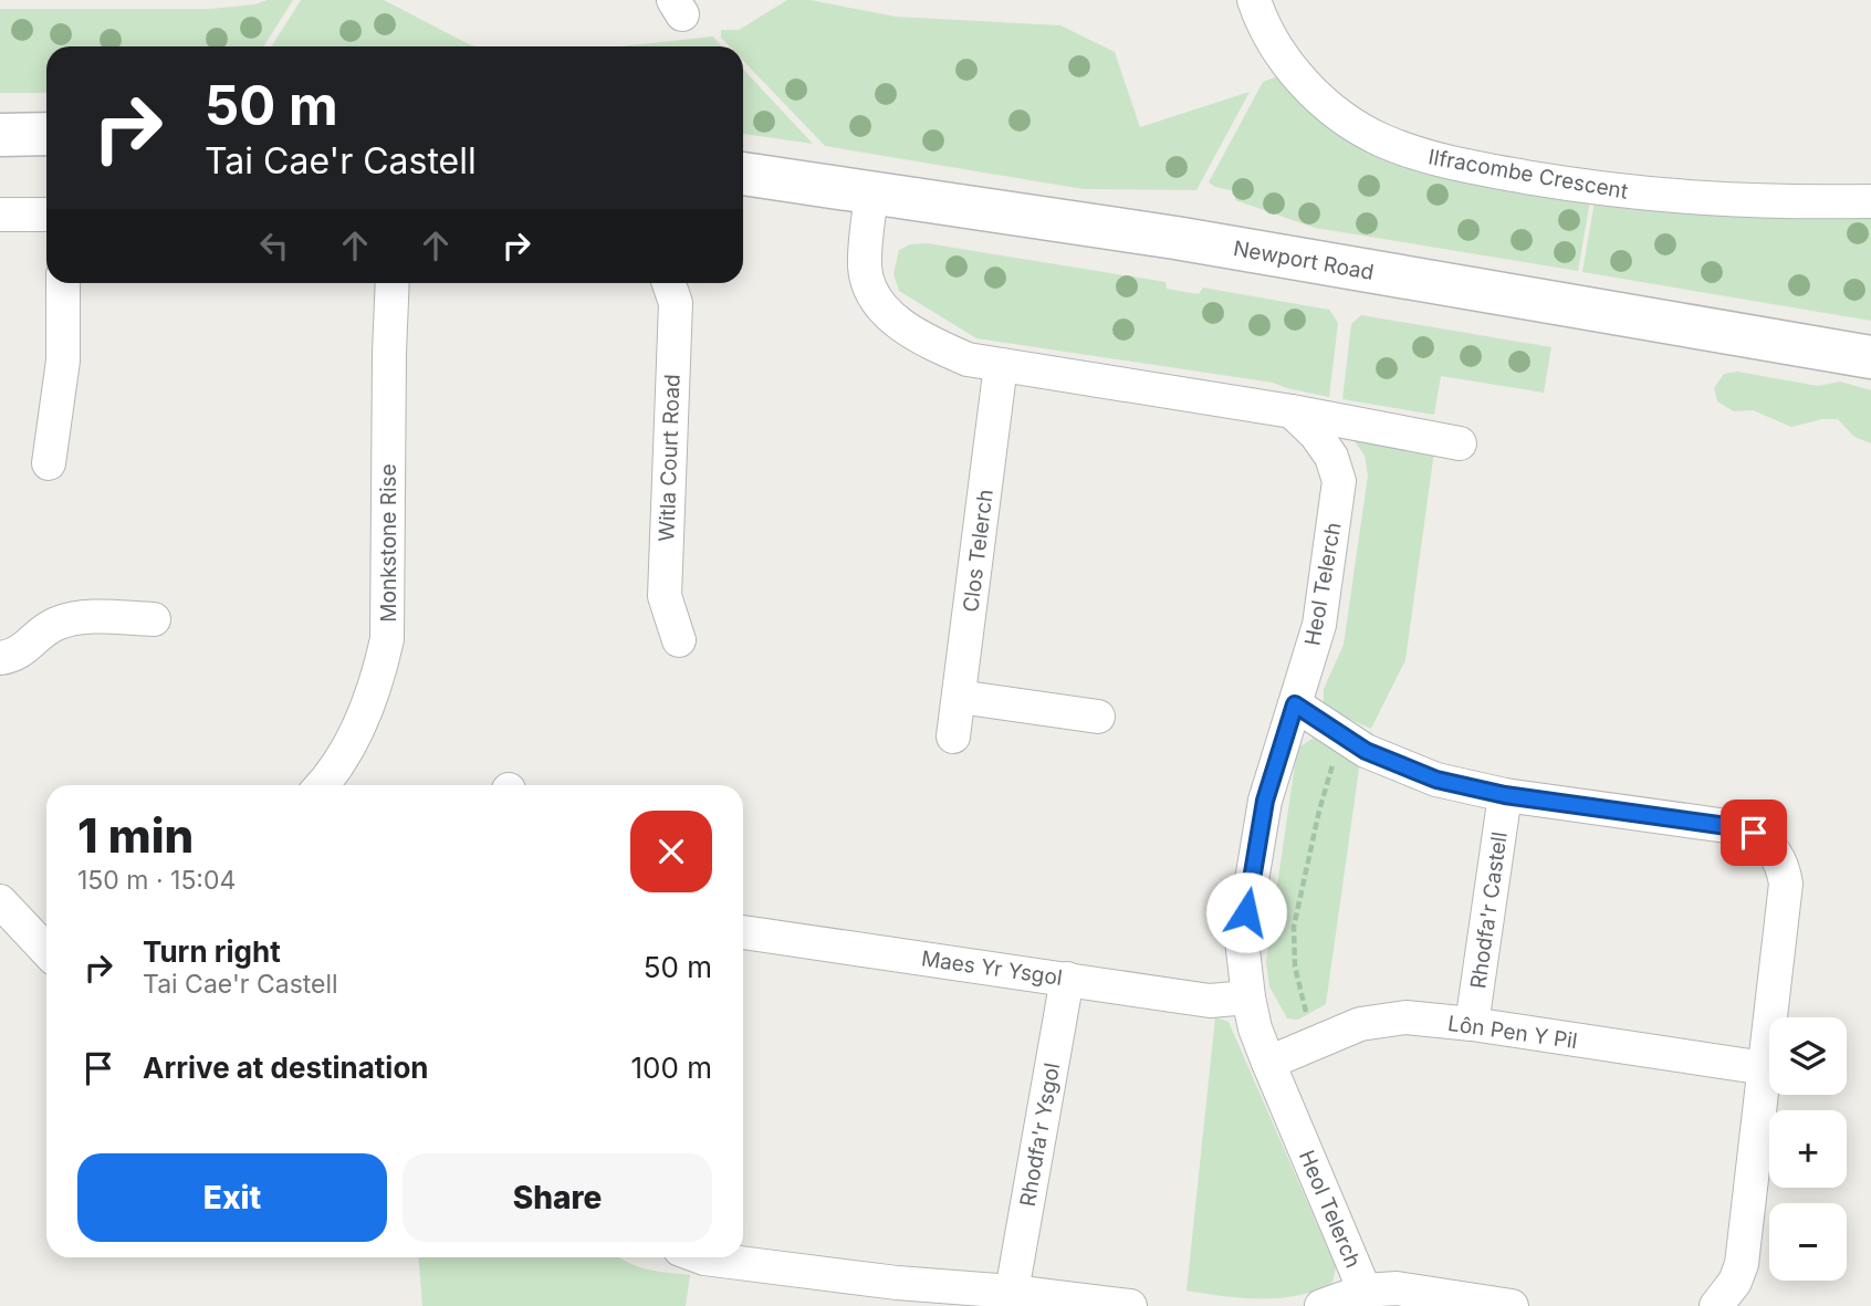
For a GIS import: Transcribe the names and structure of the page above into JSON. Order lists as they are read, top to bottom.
{
  "streets": {
    "main road": ["Newport Road"],
    "street": [
      "Ilfracombe Crescent",
      "Witla Court Road",
      "Monkstone Rise",
      "Clos Telerch",
      "Heol Telerch",
      "Rhodfa'r Castell",
      "Maes Yr Ysgol",
      "Lôn Pen Y Pil",
      "Rhodfa'r Ysgol"
    ]
  },
  "crossings": [
    ["Heol Telerch", "Maes Yr Ysgol"],
    ["Heol Telerch", "Lôn Pen Y Pil"],
    ["Rhodfa'r Castell", "Lôn Pen Y Pil"],
    ["Maes Yr Ysgol", "Rhodfa'r Ysgol"]
  ],
  "page": {
    "turn": ["50 m", "Tai Cae'r Castell"],
    "heading": ["1 min", "150 m · 15:04"],
    "list": [
      {
        "name": "Turn right",
        "note": "Tai Cae'r Castell",
        "value": "50 m"
      },
      {
        "name": "Arrive at destination",
        "value": "100 m"
      }
    ],
    "map_buttons": ["+", "−"],
    "buttons": ["Exit", "Share"]
  }
}
